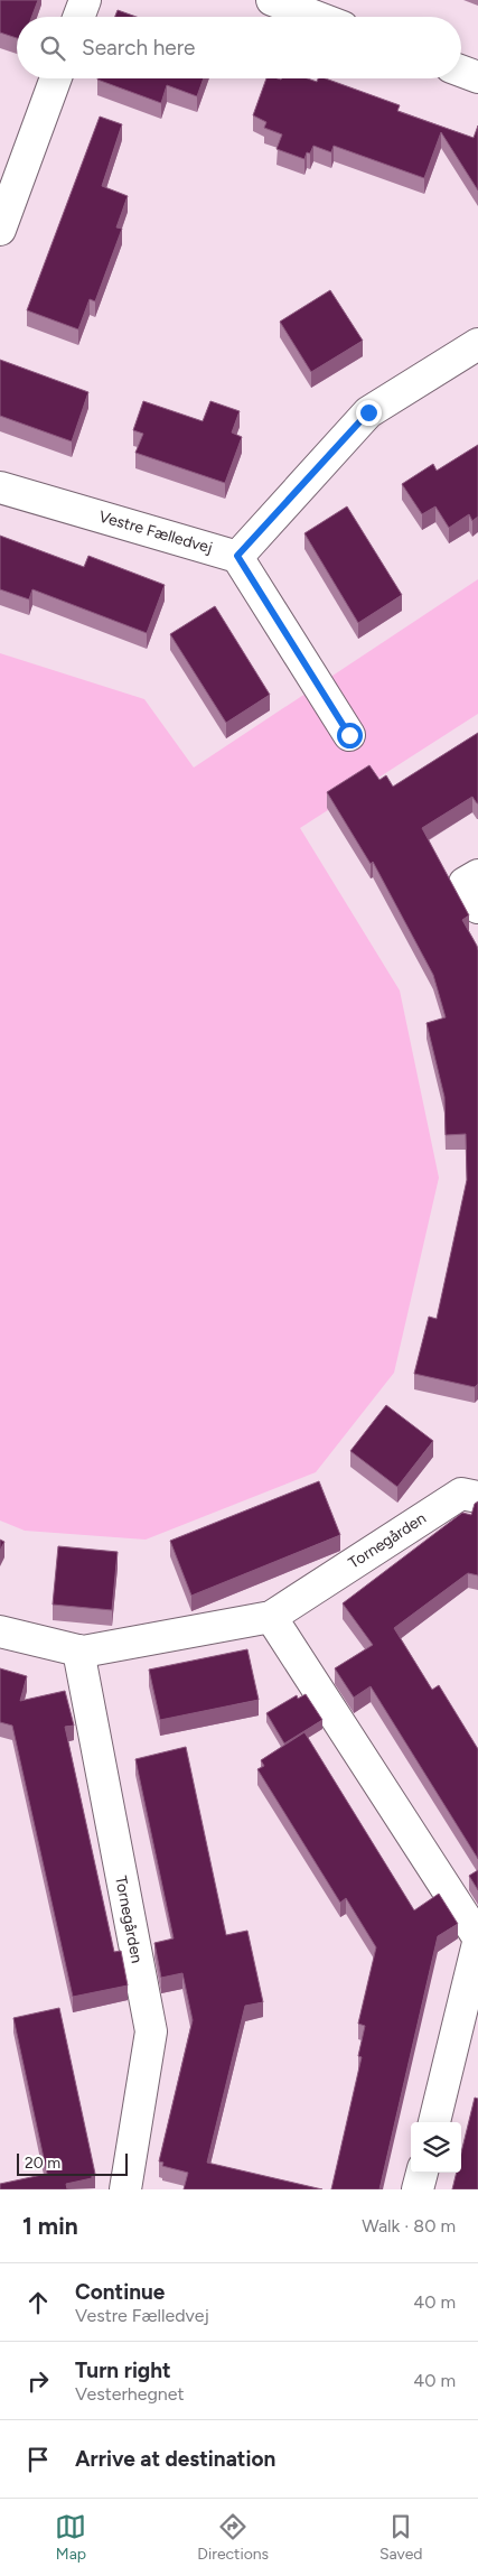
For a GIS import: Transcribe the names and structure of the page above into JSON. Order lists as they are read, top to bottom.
{
  "streets": {
    "street": ["Vestre Fælledvej", "Tornegården"]
  },
  "scale_bar": "20 m",
  "page": {
    "search": "Search here",
    "scale": "20 m",
    "heading": ["1 min", "Walk · 80 m"],
    "list": [
      ["Continue", "Vestre Fælledvej", "40 m"],
      ["Turn right", "Vesterhegnet", "40 m"],
      "Arrive at destination"
    ],
    "nav": ["Map", "Directions", "Saved"]
  }
}
